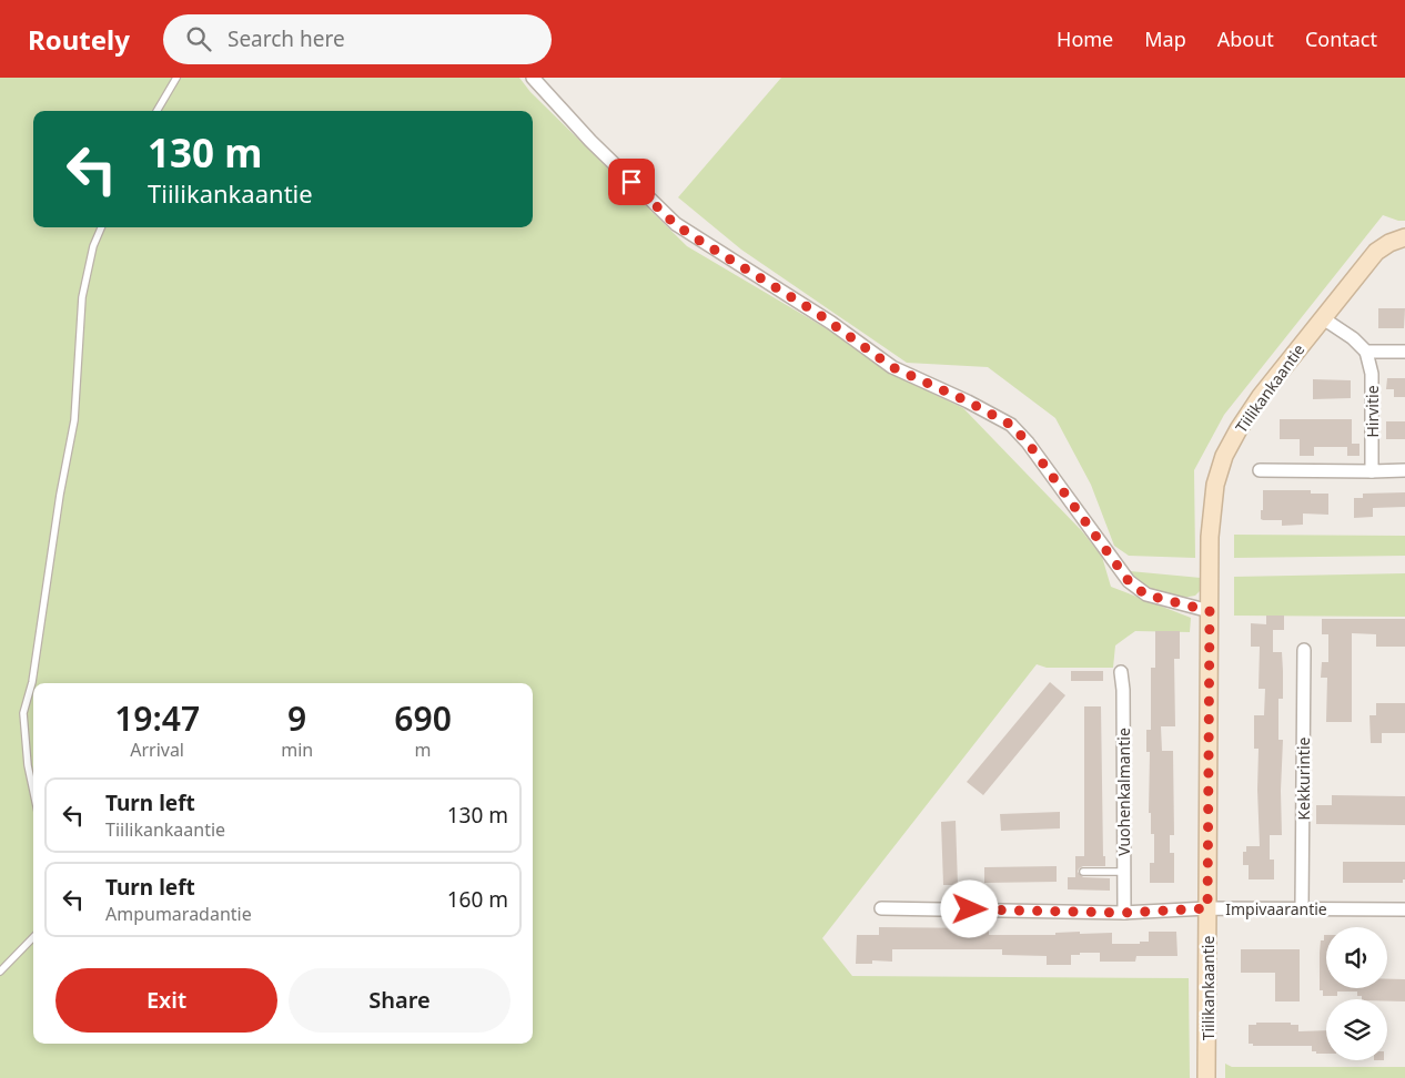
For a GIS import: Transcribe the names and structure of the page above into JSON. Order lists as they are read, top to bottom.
{
  "streets": {
    "street": [
      "Tiilikankaantie",
      "Hirvitie",
      "Kekkurintie",
      "Vuohenkalmantie",
      "Impivaarantie"
    ]
  },
  "crossings": [
    ["Tiilikankaantie", "Impivaarantie"],
    ["Kekkurintie", "Impivaarantie"],
    ["Vuohenkalmantie", "Impivaarantie"]
  ],
  "page": {
    "header": "Routely",
    "search": "Search here",
    "nav": [
      "Home",
      "Map",
      "About",
      "Contact"
    ],
    "turn": ["130 m", "Tiilikankaantie"],
    "eta": [
      "19:47",
      "Arrival",
      "9",
      "min",
      "690",
      "m"
    ],
    "list": [
      {
        "name": "Turn left",
        "note": "Tiilikankaantie",
        "value": "130 m"
      },
      {
        "name": "Turn left",
        "note": "Ampumaradantie",
        "value": "160 m"
      }
    ],
    "buttons": ["Exit", "Share"]
  }
}
